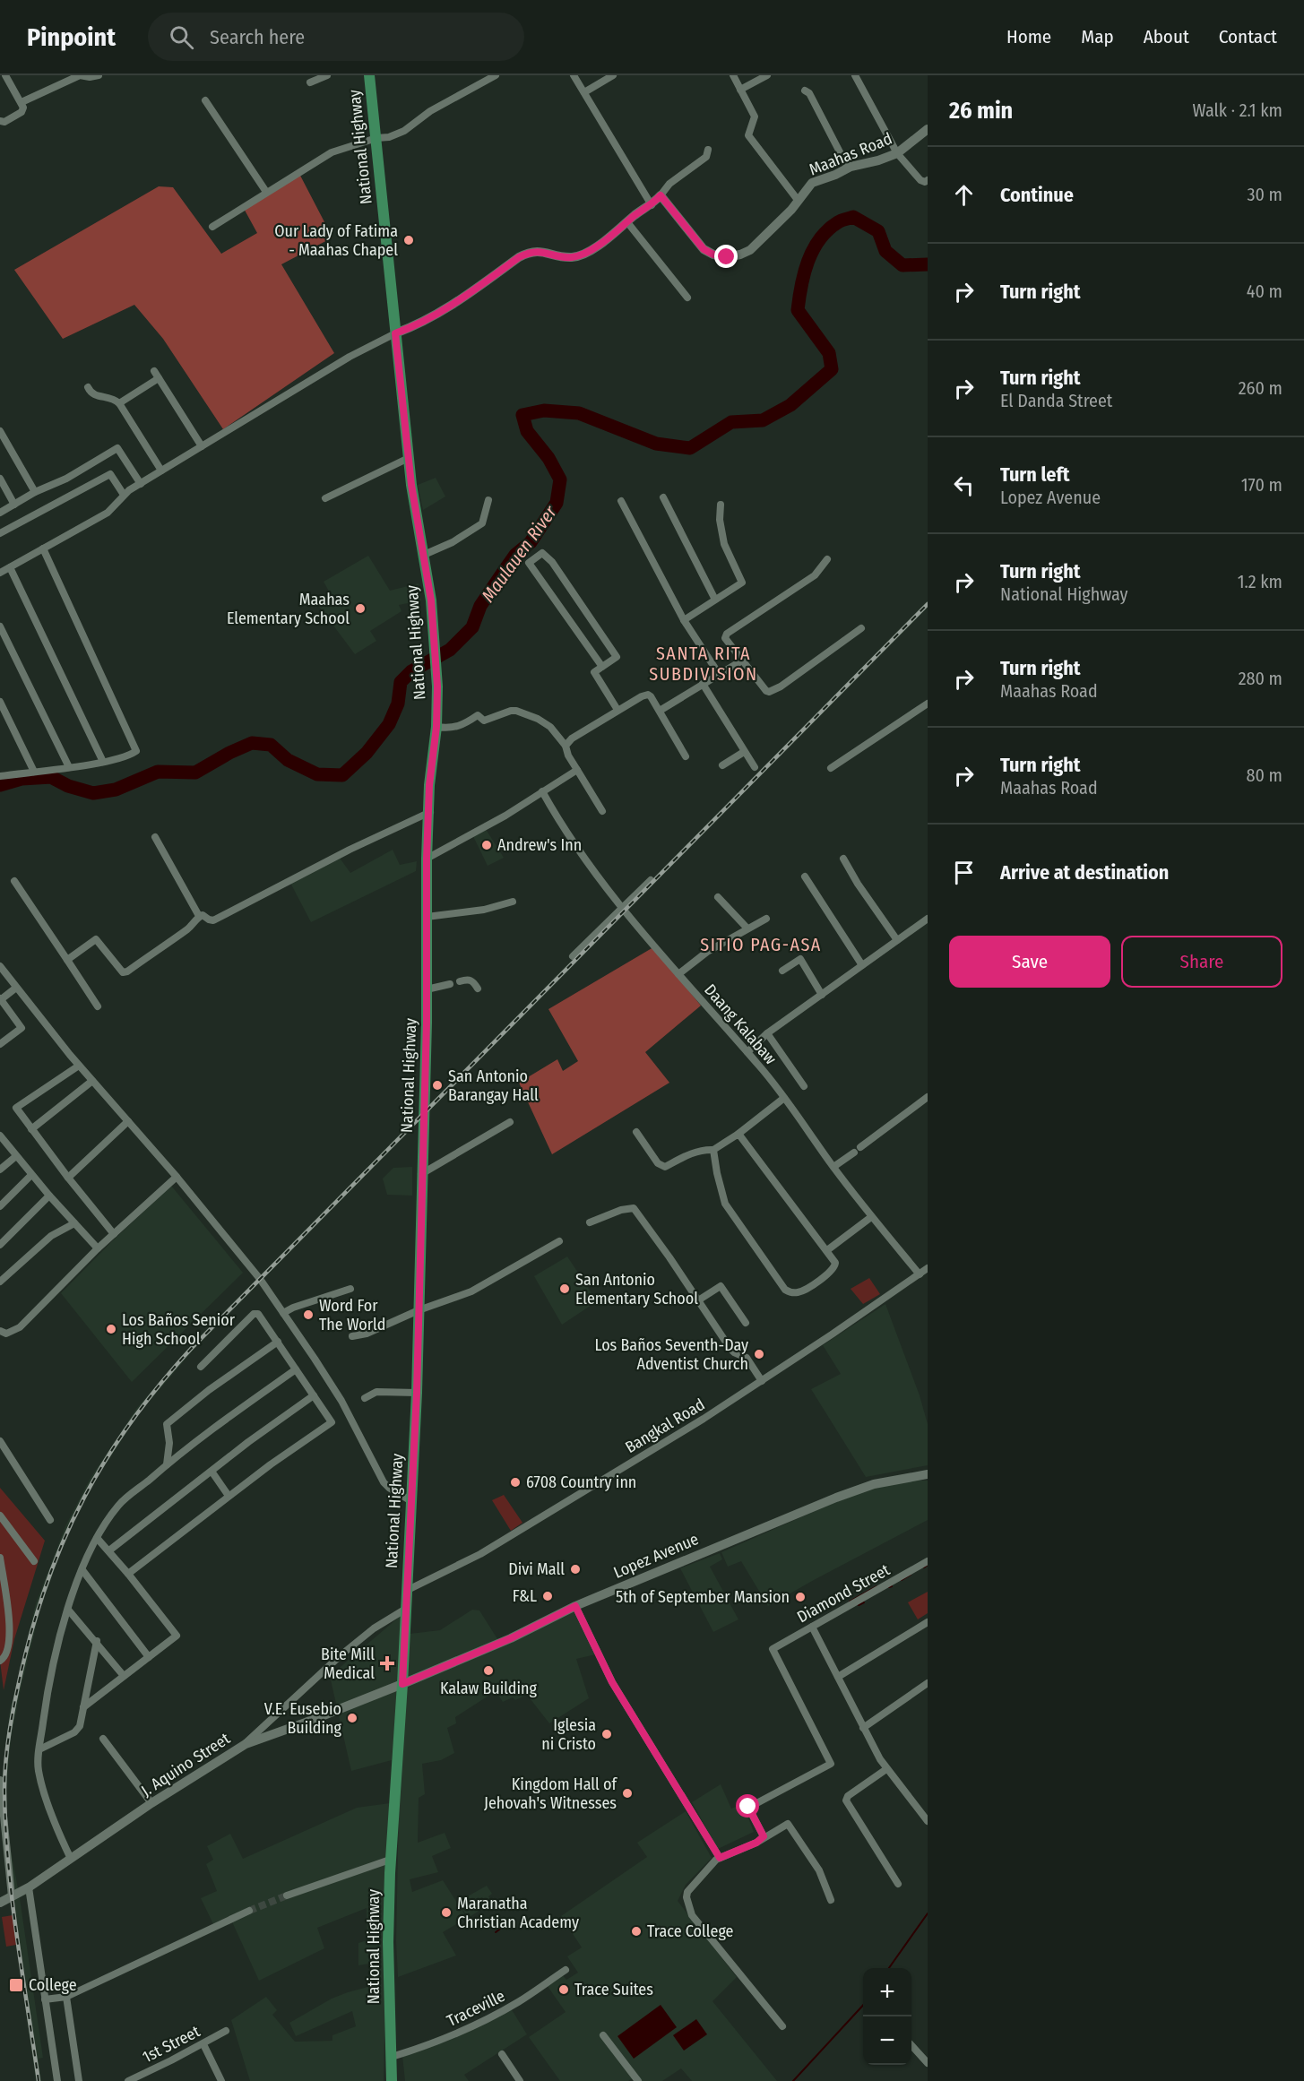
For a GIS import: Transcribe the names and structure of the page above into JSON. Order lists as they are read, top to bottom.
{
  "streets": {
    "main road": ["National Highway"],
    "street": [
      "Maahas Road",
      "Daang Kalabaw",
      "Bangkal Road",
      "Lopez Avenue",
      "Diamond Street",
      "J. Aquino Street",
      "Traceville",
      "1st Street"
    ]
  },
  "crossings": [
    ["National Highway", "Bangkal Road"],
    ["National Highway", "Lopez Avenue"],
    ["National Highway", "J. Aquino Street"],
    ["National Highway", "Traceville"],
    ["Daang Kalabaw", "Bangkal Road"],
    ["Lopez Avenue", "J. Aquino Street"]
  ],
  "districts": ["SANTA RITA SUBDIVISION", "SITIO PAG-ASA"],
  "water": ["Maulauen River"],
  "places": {
    "other": [
      "Our Lady of Fatima - Maahas Chapel",
      "Maahas Elementary School",
      "Andrew's Inn",
      "San Antonio Barangay Hall",
      "San Antonio Elementary School",
      "Word For The World",
      "Los Baños Senior High School",
      "Los Baños Seventh-Day Adventist Church",
      "6708 Country inn",
      "Divi Mall",
      "F&L",
      "5th of September Mansion",
      "Kalaw Building",
      "V.E. Eusebio Building",
      "Iglesia ni Cristo",
      "Kingdom Hall of Jehovah's Witnesses",
      "Maranatha Christian Academy",
      "Trace College",
      "Trace Suites"
    ],
    "health": ["Bite Mill Medical"],
    "transit": ["College"]
  },
  "page": {
    "header": "Pinpoint",
    "search": "Search here",
    "nav": [
      "Home",
      "Map",
      "About",
      "Contact"
    ],
    "heading": ["26 min", "Walk · 2.1 km"],
    "list": [
      ["Continue", "30 m"],
      ["Turn right", "40 m"],
      ["Turn right", "El Danda Street", "260 m"],
      ["Turn left", "Lopez Avenue", "170 m"],
      ["Turn right", "National Highway", "1.2 km"],
      ["Turn right", "Maahas Road", "280 m"],
      ["Turn right", "Maahas Road", "80 m"],
      "Arrive at destination"
    ],
    "buttons": ["Save", "Share"],
    "map_buttons": ["+", "−"]
  }
}
